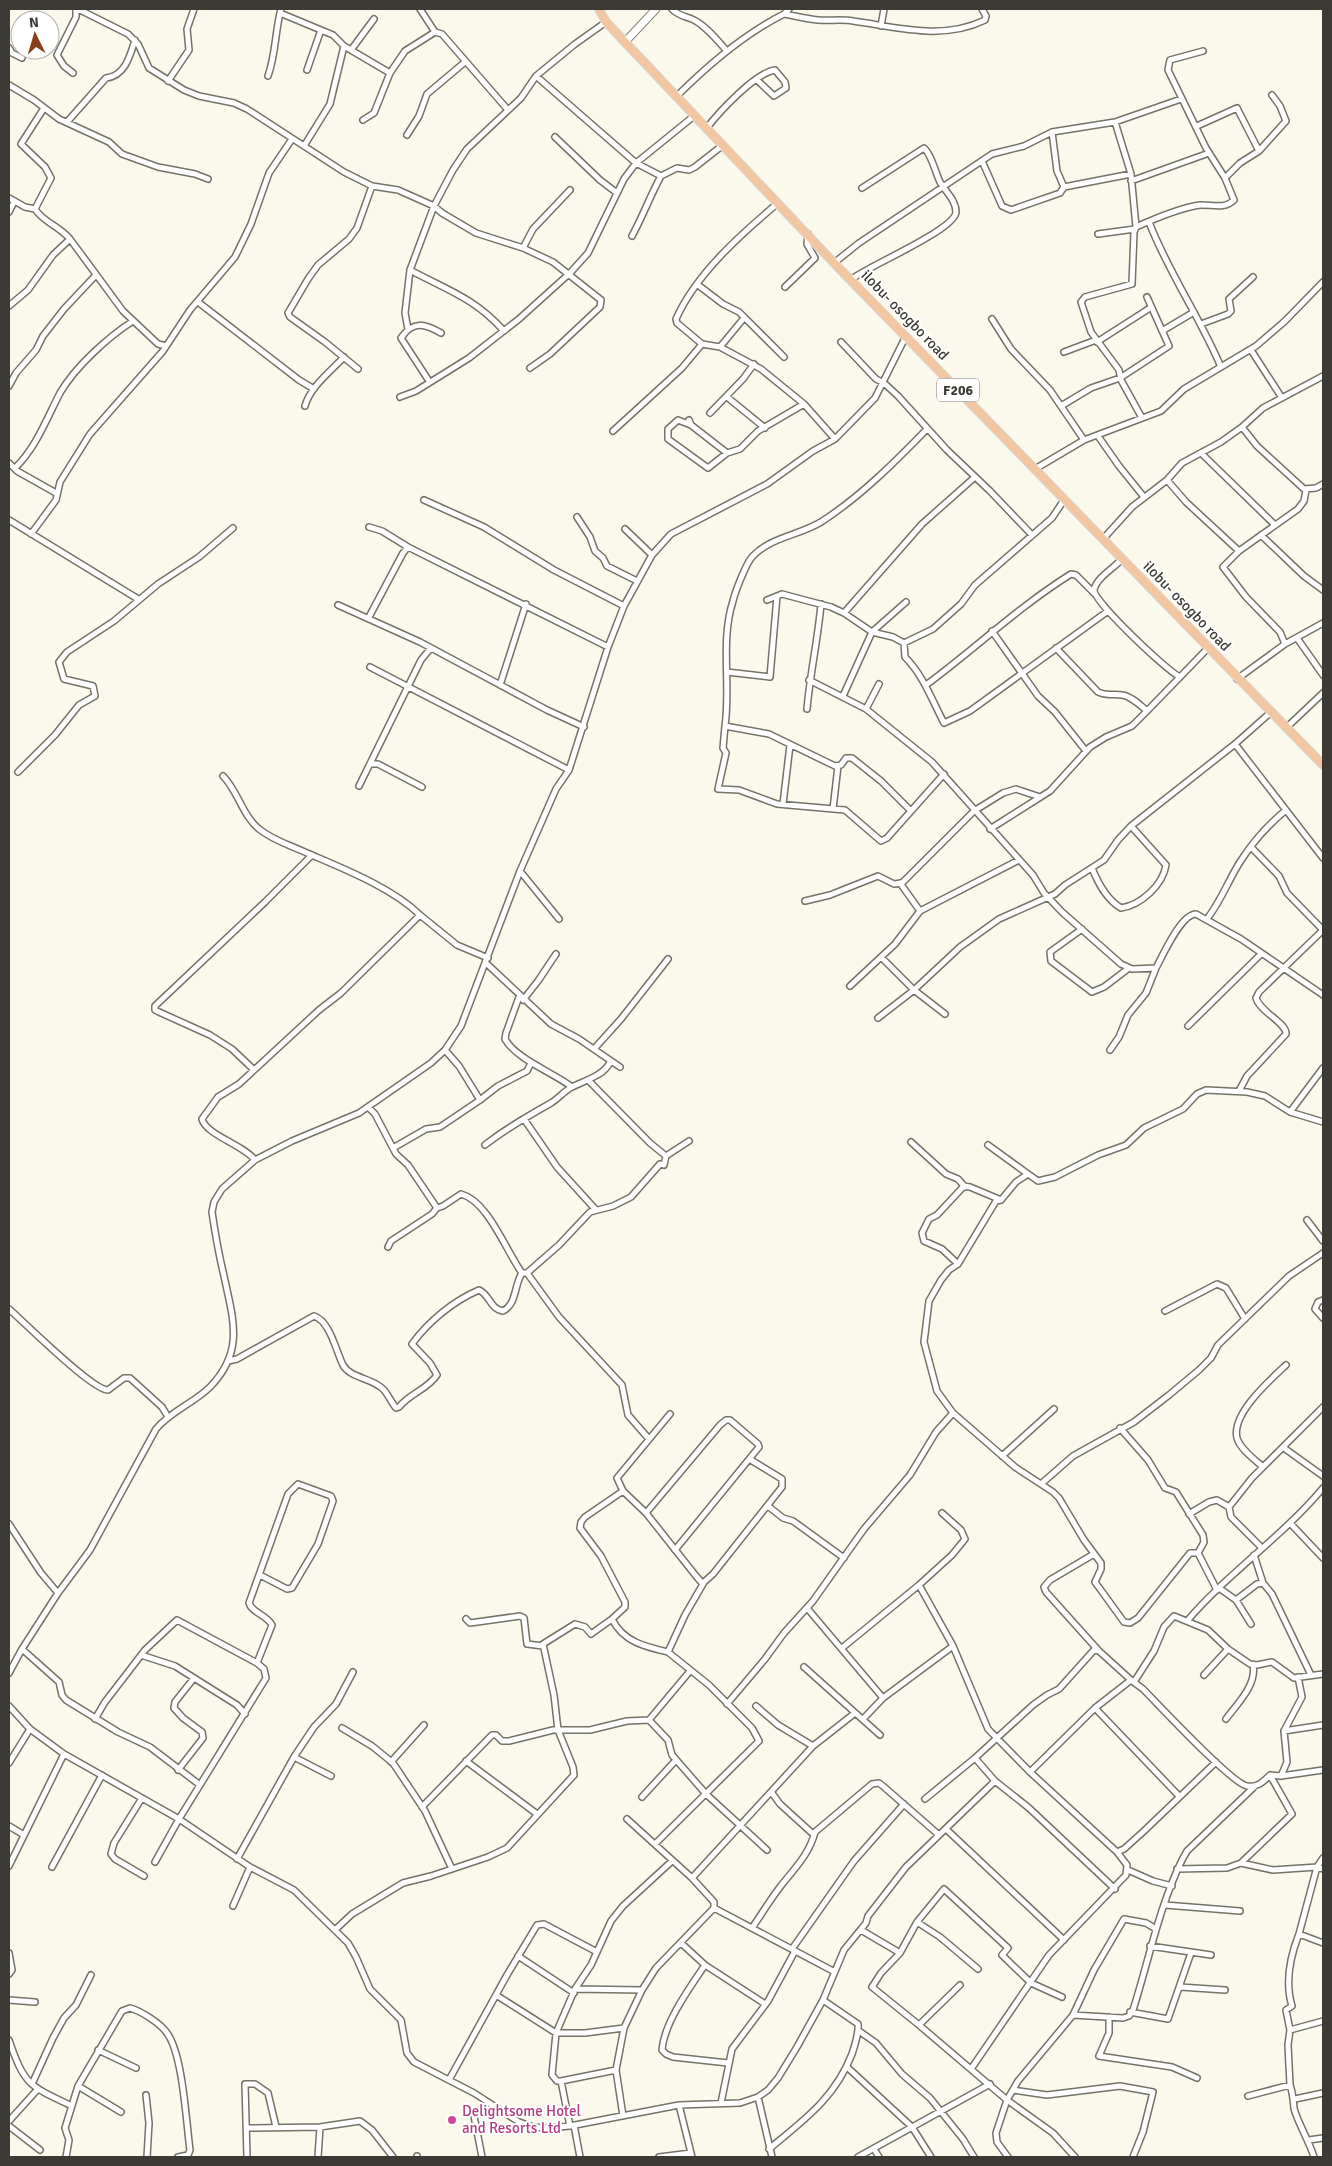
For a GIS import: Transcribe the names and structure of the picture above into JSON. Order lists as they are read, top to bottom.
{
  "streets": {
    "main road": ["ilobu- osogbo road", "F206"]
  },
  "places": ["Delightsome Hotel and Resorts Ltd"],
  "north": "top"
}
